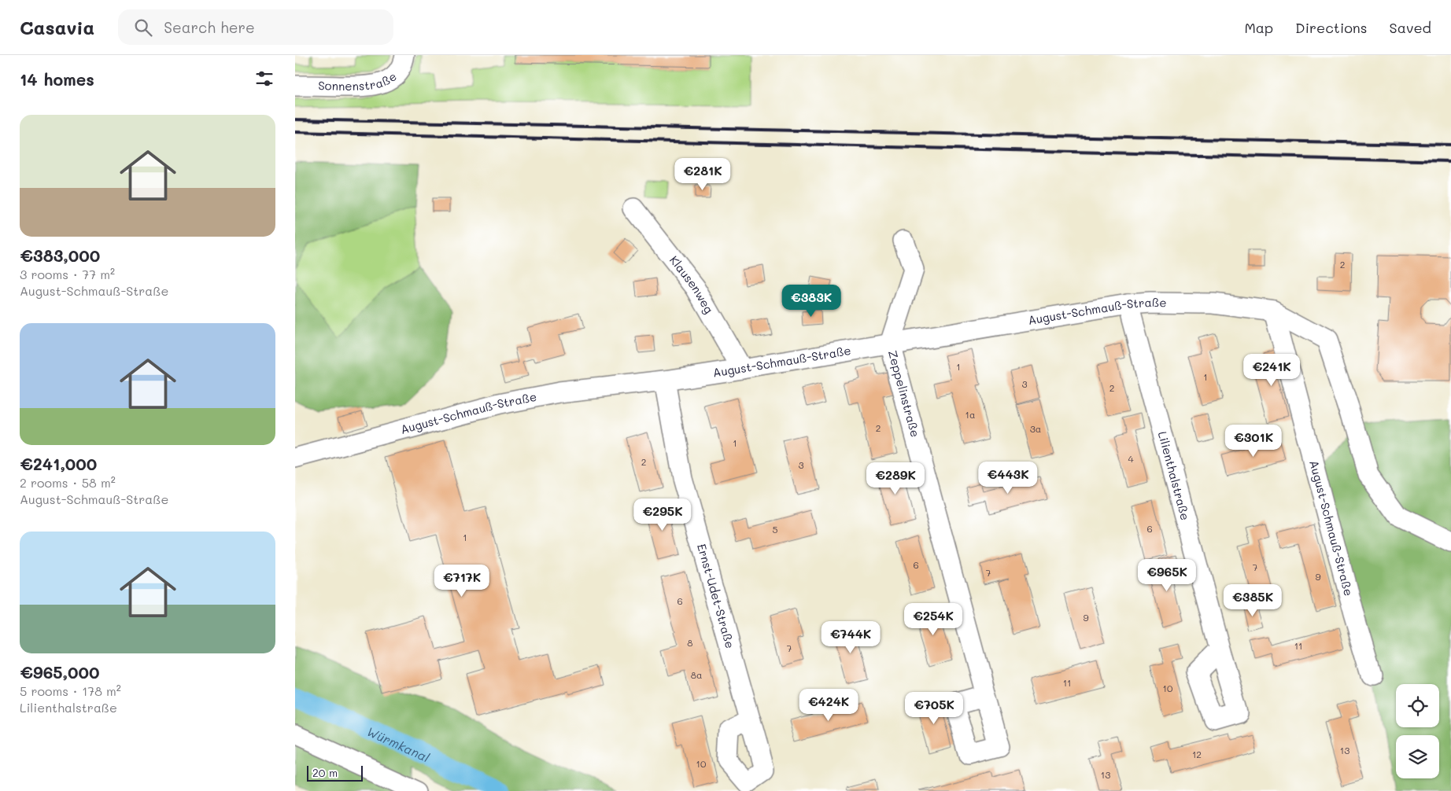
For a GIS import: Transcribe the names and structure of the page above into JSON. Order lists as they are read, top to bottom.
{
  "streets": {
    "street": [
      "Sonnenstraße",
      "Klausenweg",
      "August-Schmauß-Straße",
      "Zeppelinstraße",
      "Lilienthalstraße",
      "Ernst-Udet-Straße"
    ]
  },
  "crossings": [
    ["Klausenweg", "August-Schmauß-Straße"],
    ["August-Schmauß-Straße", "Zeppelinstraße"],
    ["August-Schmauß-Straße", "Lilienthalstraße"],
    ["August-Schmauß-Straße", "Ernst-Udet-Straße"]
  ],
  "water": ["Würmkanal"],
  "house_numbers": [
    "2",
    "1",
    "1",
    "3",
    "2",
    "1a",
    "2",
    "3a",
    "1",
    "4",
    "2",
    "3",
    "6",
    "5",
    "1",
    "6",
    "7",
    "7",
    "9",
    "6",
    "9",
    "8",
    "11",
    "7",
    "8a",
    "11",
    "10",
    "13",
    "12",
    "10",
    "13"
  ],
  "scale_bar": "20 m",
  "page": {
    "header": "Casavia",
    "search": "Search here",
    "nav": ["Map", "Directions", "Saved"],
    "heading": "14 homes",
    "list": [
      {
        "name": "€383,000",
        "note": "3 rooms · 77 m² · August-Schmauß-Straße"
      },
      {
        "name": "€241,000",
        "note": "2 rooms · 58 m² · August-Schmauß-Straße"
      },
      {
        "name": "€965,000",
        "note": "5 rooms · 178 m² · Lilienthalstraße"
      }
    ],
    "price": [
      "€281K",
      "€383K",
      "€241K",
      "€301K",
      "€443K",
      "€289K",
      "€295K",
      "€965K",
      "€717K",
      "€385K",
      "€254K",
      "€744K",
      "€424K",
      "€705K"
    ],
    "scale": "20 m"
  }
}
